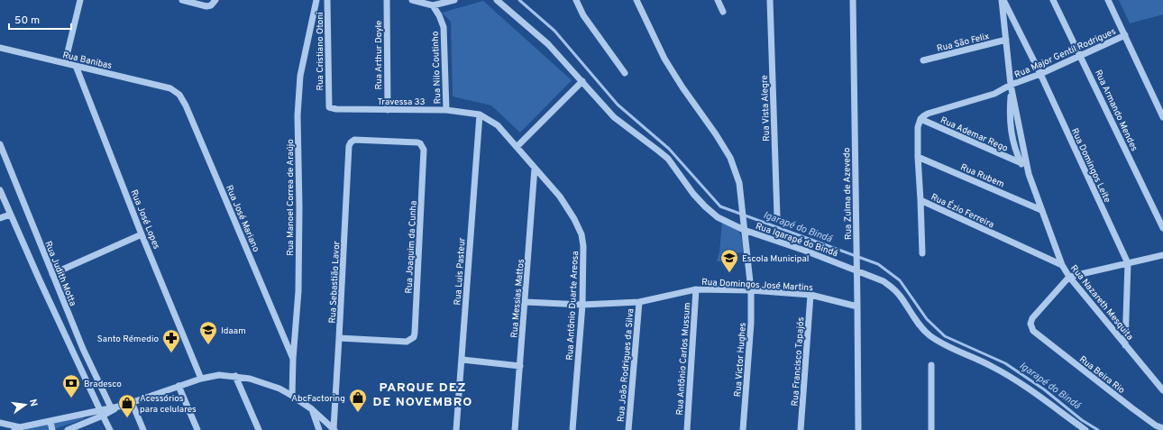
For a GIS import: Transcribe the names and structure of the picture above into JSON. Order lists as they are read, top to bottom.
{
  "streets": {
    "street": [
      "Rua São Felix",
      "Rua Cristiano Otoni",
      "Rua Major Gentil Rodrigues",
      "Rua Arthur Doyle",
      "Rua Banibas",
      "Rua Nilo Coutinho",
      "Travessa 33",
      "Rua Vista Alegre",
      "Rua Armando Mendes",
      "Rua Ademar Rego",
      "Rua Domingos Leite",
      "Rua Rubem",
      "Rua Zulma de Azevedo",
      "Rua Manoel Correa de Araújo",
      "Rua Ézio Ferreira",
      "Rua José Mariano",
      "Rua José Lopes",
      "Rua Igarapé do Bindá",
      "Rua Joaquim da Cunha",
      "Rua Luis Pasteur",
      "Rua Judith Motta",
      "Rua Sebastião Lavor",
      "Rua Domingos José Martins",
      "Rua Messias Mattos",
      "Rua Nazareth Mesquita",
      "Rua Antônio Duarte Areosa",
      "Rua Antônio Carlos Mussum",
      "Rua Victor Hughes",
      "Rua Francisco Tapajós",
      "Rua João Rodrigues da Silva",
      "Rua Beira Rio"
    ]
  },
  "crossings": [
    ["Rua São Felix", "Rua Nazareth Mesquita"],
    ["Rua Cristiano Otoni", "Travessa 33"],
    ["Rua Major Gentil Rodrigues", "Rua Armando Mendes"],
    ["Rua Major Gentil Rodrigues", "Rua Domingos Leite"],
    ["Rua Major Gentil Rodrigues", "Rua Nazareth Mesquita"],
    ["Rua Arthur Doyle", "Travessa 33"],
    ["Rua Banibas", "Rua José Mariano"],
    ["Rua Banibas", "Rua José Lopes"],
    ["Rua Nilo Coutinho", "Travessa 33"],
    ["Travessa 33", "Rua Luis Pasteur"],
    ["Travessa 33", "Rua Antônio Duarte Areosa"],
    ["Rua Ademar Rego", "Rua Ézio Ferreira"],
    ["Rua Ademar Rego", "Rua Nazareth Mesquita"],
    ["Rua Domingos Leite", "Rua Nazareth Mesquita"],
    ["Rua Rubem", "Rua Ézio Ferreira"],
    ["Rua Rubem", "Rua Nazareth Mesquita"],
    ["Rua Zulma de Azevedo", "Rua Igarapé do Bindá"],
    ["Rua Zulma de Azevedo", "Rua Domingos José Martins"],
    ["Rua Manoel Correa de Araújo", "Rua José Mariano"],
    ["Rua Ézio Ferreira", "Rua Nazareth Mesquita"],
    ["Rua Igarapé do Bindá", "Rua Victor Hughes"],
    ["Rua Joaquim da Cunha", "Rua Sebastião Lavor"],
    ["Rua Luis Pasteur", "Rua Antônio Duarte Areosa"],
    ["Rua Domingos José Martins", "Rua Messias Mattos"],
    ["Rua Domingos José Martins", "Rua Antônio Duarte Areosa"],
    ["Rua Domingos José Martins", "Rua Antônio Carlos Mussum"],
    ["Rua Domingos José Martins", "Rua Victor Hughes"],
    ["Rua Domingos José Martins", "Rua Francisco Tapajós"],
    ["Rua Domingos José Martins", "Rua João Rodrigues da Silva"],
    ["Rua Messias Mattos", "Rua Antônio Duarte Areosa"],
    ["Rua Nazareth Mesquita", "Rua Beira Rio"]
  ],
  "districts": ["PARQUE DEZ DE NOVEMBRO"],
  "water": ["Igarapé do Bindá"],
  "places": {
    "school or university": ["Escola Municipal", "Idaam"],
    "pharmacy": ["Santo Rémedio"],
    "bank": ["Bradesco"],
    "shop": ["AbcFactoring", "Acessórios para celulares"]
  },
  "scale_bar": "50 m",
  "north": "right"
}
